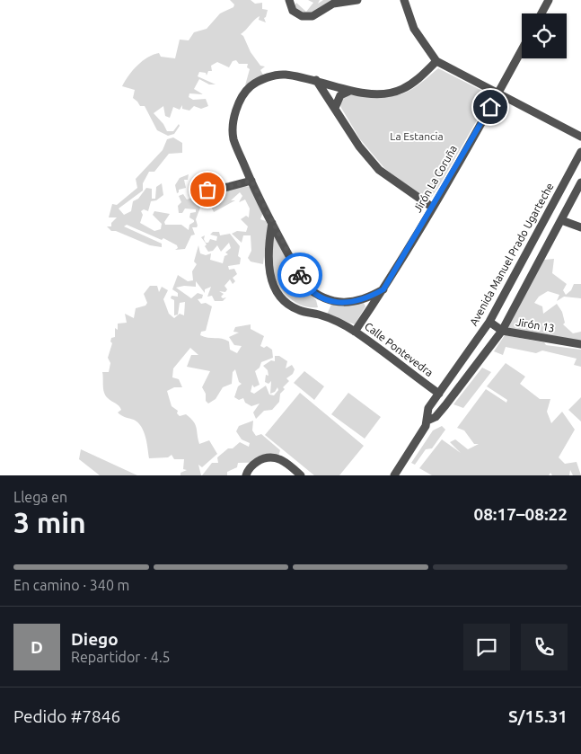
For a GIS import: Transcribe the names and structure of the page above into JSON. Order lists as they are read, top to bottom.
{
  "streets": {
    "street": [
      "Jirón La Coruña",
      "Avenida Manuel Prado Ugarteche",
      "Jirón 13",
      "Calle Pontevedra"
    ]
  },
  "crossings": [
    ["Jirón La Coruña", "Calle Pontevedra"],
    ["Avenida Manuel Prado Ugarteche", "Jirón 13"],
    ["Avenida Manuel Prado Ugarteche", "Calle Pontevedra"]
  ],
  "parks": ["La Estancia"],
  "page": {
    "heading": ["3 min", "Llega en", "08:17–08:22"],
    "panel": [
      "Diego",
      "Repartidor · 4.5",
      "Pedido #7846",
      "S/15.31"
    ],
    "bar": "En camino · 340 m",
    "round": "D"
  }
}
